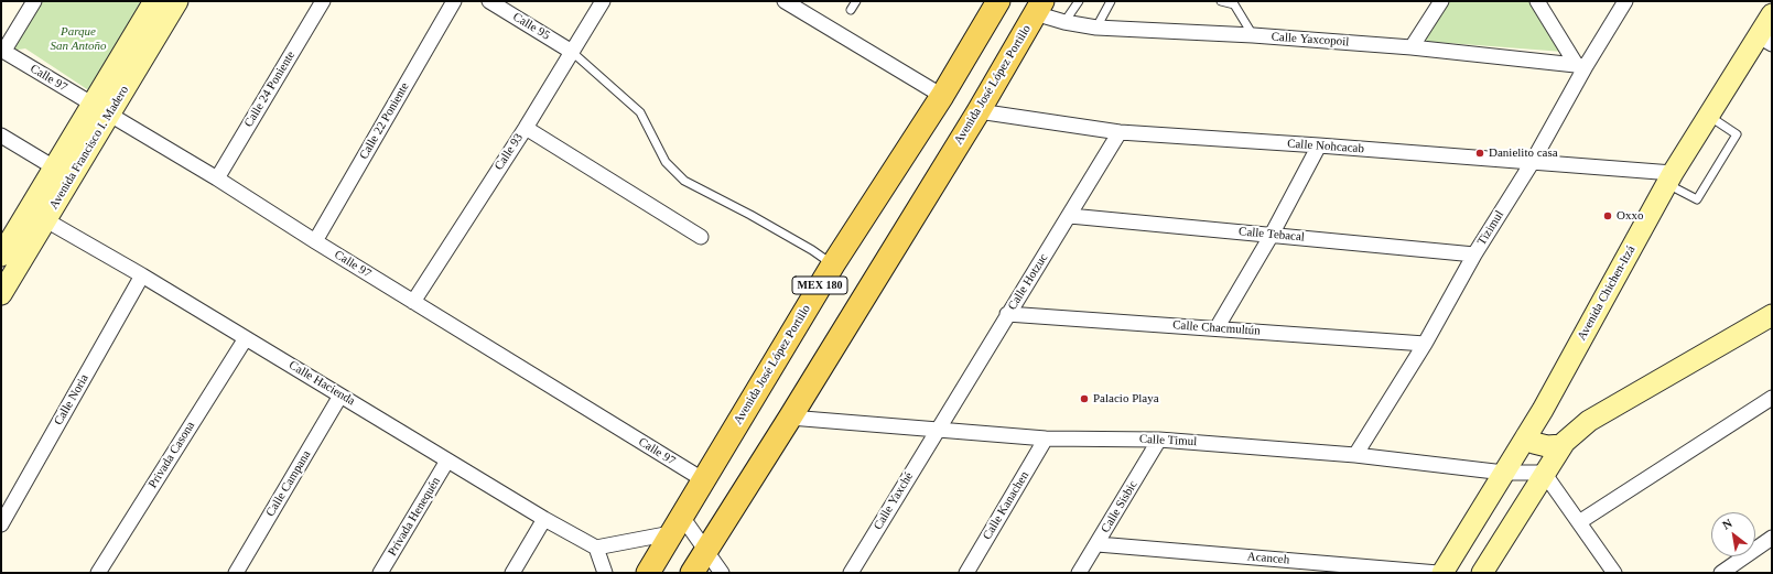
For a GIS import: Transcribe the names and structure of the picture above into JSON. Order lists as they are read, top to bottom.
{
  "streets": {
    "main road": [
      "Avenida José López Portillo",
      "Avenida Francisco I. Madero",
      "MEX 180",
      "Avenida Chichen-Itzá"
    ],
    "street": [
      "Calle 95",
      "Calle Yaxcopoil",
      "Calle 97",
      "Calle 24 Poniente",
      "Calle 22 Poniente",
      "Calle Nohcacab",
      "Calle 93",
      "Tizimul",
      "Calle Tebacal",
      "Calle Hotzuc",
      "Calle Chacmultún",
      "Calle Hacienda",
      "Calle Noria",
      "Calle Timul",
      "Privada Casona",
      "Calle Campana",
      "Calle Yaxché",
      "Calle Kanachen",
      "Calle Sisbic",
      "Privada Henequén",
      "Acanceh"
    ]
  },
  "crossings": [
    ["Calle 95", "Calle 93"],
    ["Calle Yaxcopoil", "Avenida José López Portillo"],
    ["Calle Yaxcopoil", "Tizimul"],
    ["Calle 97", "Avenida José López Portillo"],
    ["Calle 97", "Calle 24 Poniente"],
    ["Calle 97", "Calle 22 Poniente"],
    ["Calle 97", "Avenida Francisco I. Madero"],
    ["Calle 97", "Calle 93"],
    ["Avenida José López Portillo", "Calle Nohcacab"],
    ["Avenida José López Portillo", "Calle Timul"],
    ["Calle Nohcacab", "Tizimul"],
    ["Calle Nohcacab", "Calle Hotzuc"],
    ["Calle Nohcacab", "Avenida Chichen-Itzá"],
    ["Avenida Francisco I. Madero", "Calle Hacienda"],
    ["Tizimul", "Calle Tebacal"],
    ["Tizimul", "Calle Chacmultún"],
    ["Tizimul", "Calle Timul"],
    ["Calle Tebacal", "Calle Hotzuc"],
    ["Calle Hotzuc", "Calle Chacmultún"],
    ["Calle Hotzuc", "Calle Timul"],
    ["Calle Hotzuc", "Calle Yaxché"],
    ["Avenida Chichen-Itzá", "Calle Timul"],
    ["Calle Hacienda", "Calle Noria"],
    ["Calle Hacienda", "Privada Casona"],
    ["Calle Hacienda", "Calle Campana"],
    ["Calle Hacienda", "Privada Henequén"],
    ["Calle Timul", "Calle Yaxché"],
    ["Calle Timul", "Calle Kanachen"],
    ["Calle Timul", "Calle Sisbic"],
    ["Calle Sisbic", "Acanceh"]
  ],
  "parks": ["Parque San Antoño"],
  "places": ["Danielito casa", "Oxxo", "Palacio Playa"],
  "north": "top left"
}
